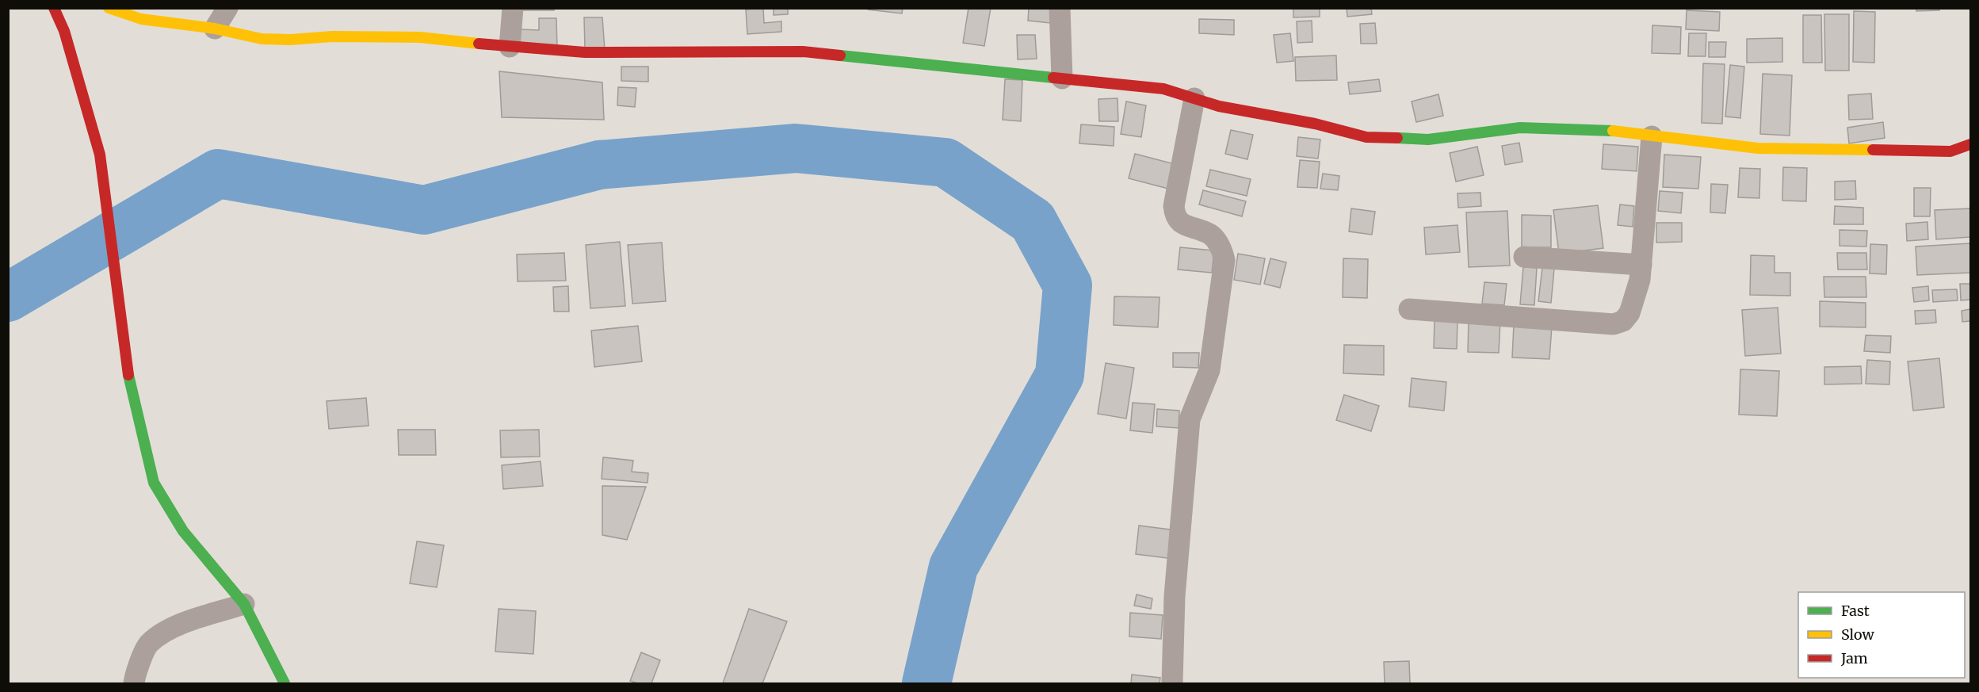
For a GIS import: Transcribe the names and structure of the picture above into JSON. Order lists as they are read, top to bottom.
{
  "legend": ["Fast", "Slow", "Jam"]
}
